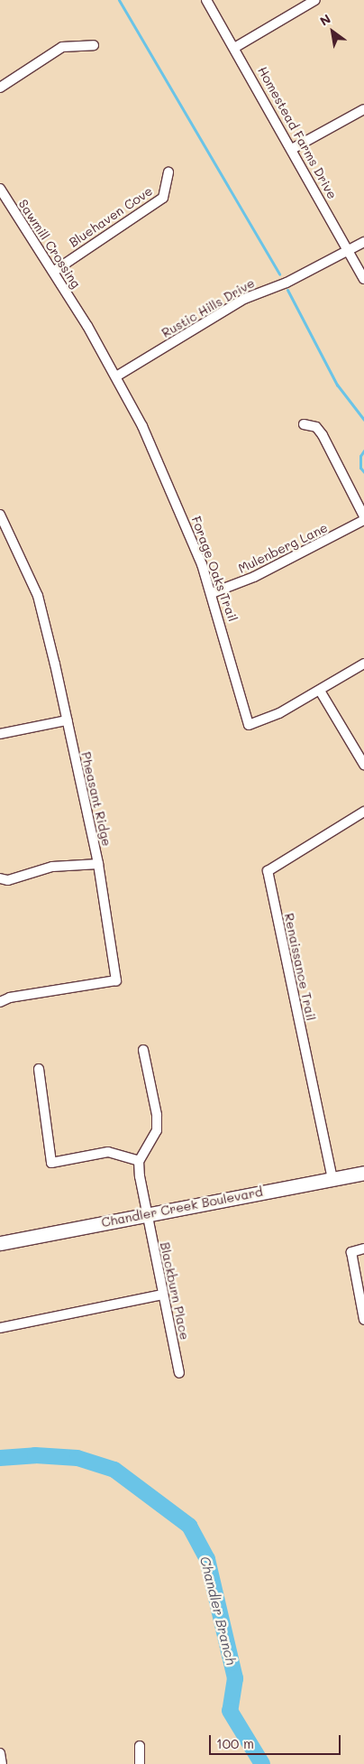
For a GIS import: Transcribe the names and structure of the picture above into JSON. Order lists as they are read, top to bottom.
{
  "streets": {
    "street": [
      "Homestead Farms Drive",
      "Bluehaven Cove",
      "Sawmill Crossing",
      "Rustic Hills Drive",
      "Mulenberg Lane",
      "Forage Oaks Trail",
      "Pheasant Ridge",
      "Renaissance Trail",
      "Chandler Creek Boulevard",
      "Blackburn Place"
    ]
  },
  "crossings": [
    ["Homestead Farms Drive", "Rustic Hills Drive"],
    ["Bluehaven Cove", "Sawmill Crossing"],
    ["Sawmill Crossing", "Forage Oaks Trail"],
    ["Rustic Hills Drive", "Forage Oaks Trail"],
    ["Mulenberg Lane", "Forage Oaks Trail"],
    ["Renaissance Trail", "Chandler Creek Boulevard"],
    ["Chandler Creek Boulevard", "Blackburn Place"]
  ],
  "water": ["Chandler Branch"],
  "scale_bar": "100 m",
  "north": "top left"
}
